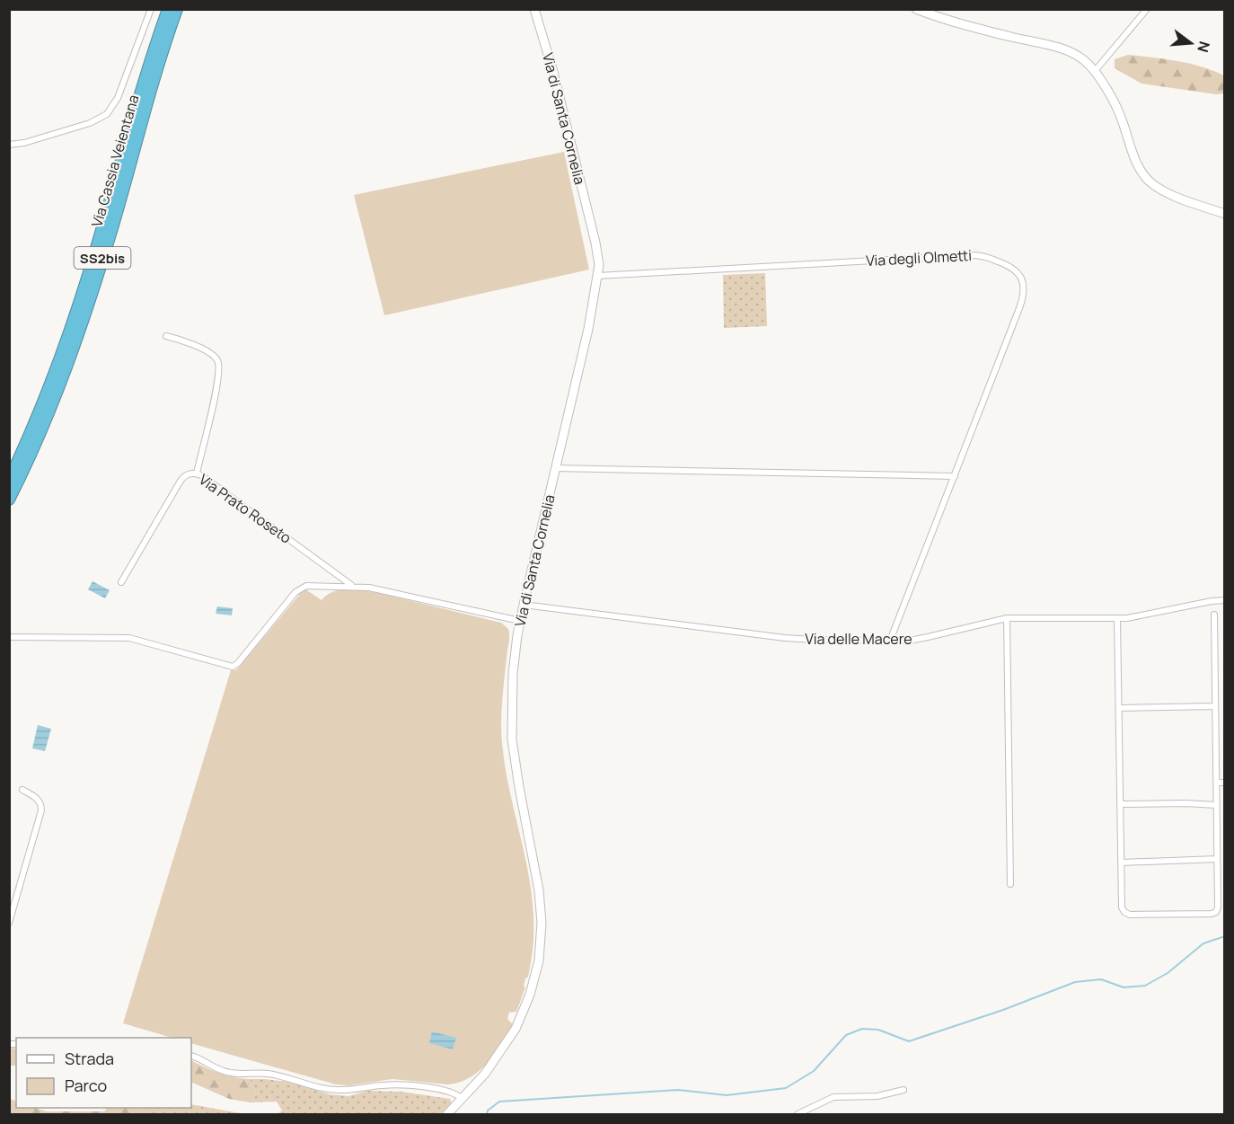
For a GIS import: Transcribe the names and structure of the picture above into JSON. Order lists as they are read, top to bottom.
{
  "streets": {
    "highway": ["Via Cassia Veientana", "SS2bis"],
    "street": [
      "Via di Santa Cornelia",
      "Via degli Olmetti",
      "Via Prato Roseto",
      "Via delle Macere"
    ]
  },
  "crossings": [
    ["Via di Santa Cornelia", "Via degli Olmetti"],
    ["Via di Santa Cornelia", "Via Prato Roseto"],
    ["Via di Santa Cornelia", "Via delle Macere"],
    ["Via degli Olmetti", "Via delle Macere"]
  ],
  "legend": ["Strada", "Parco"],
  "north": "right"
}
